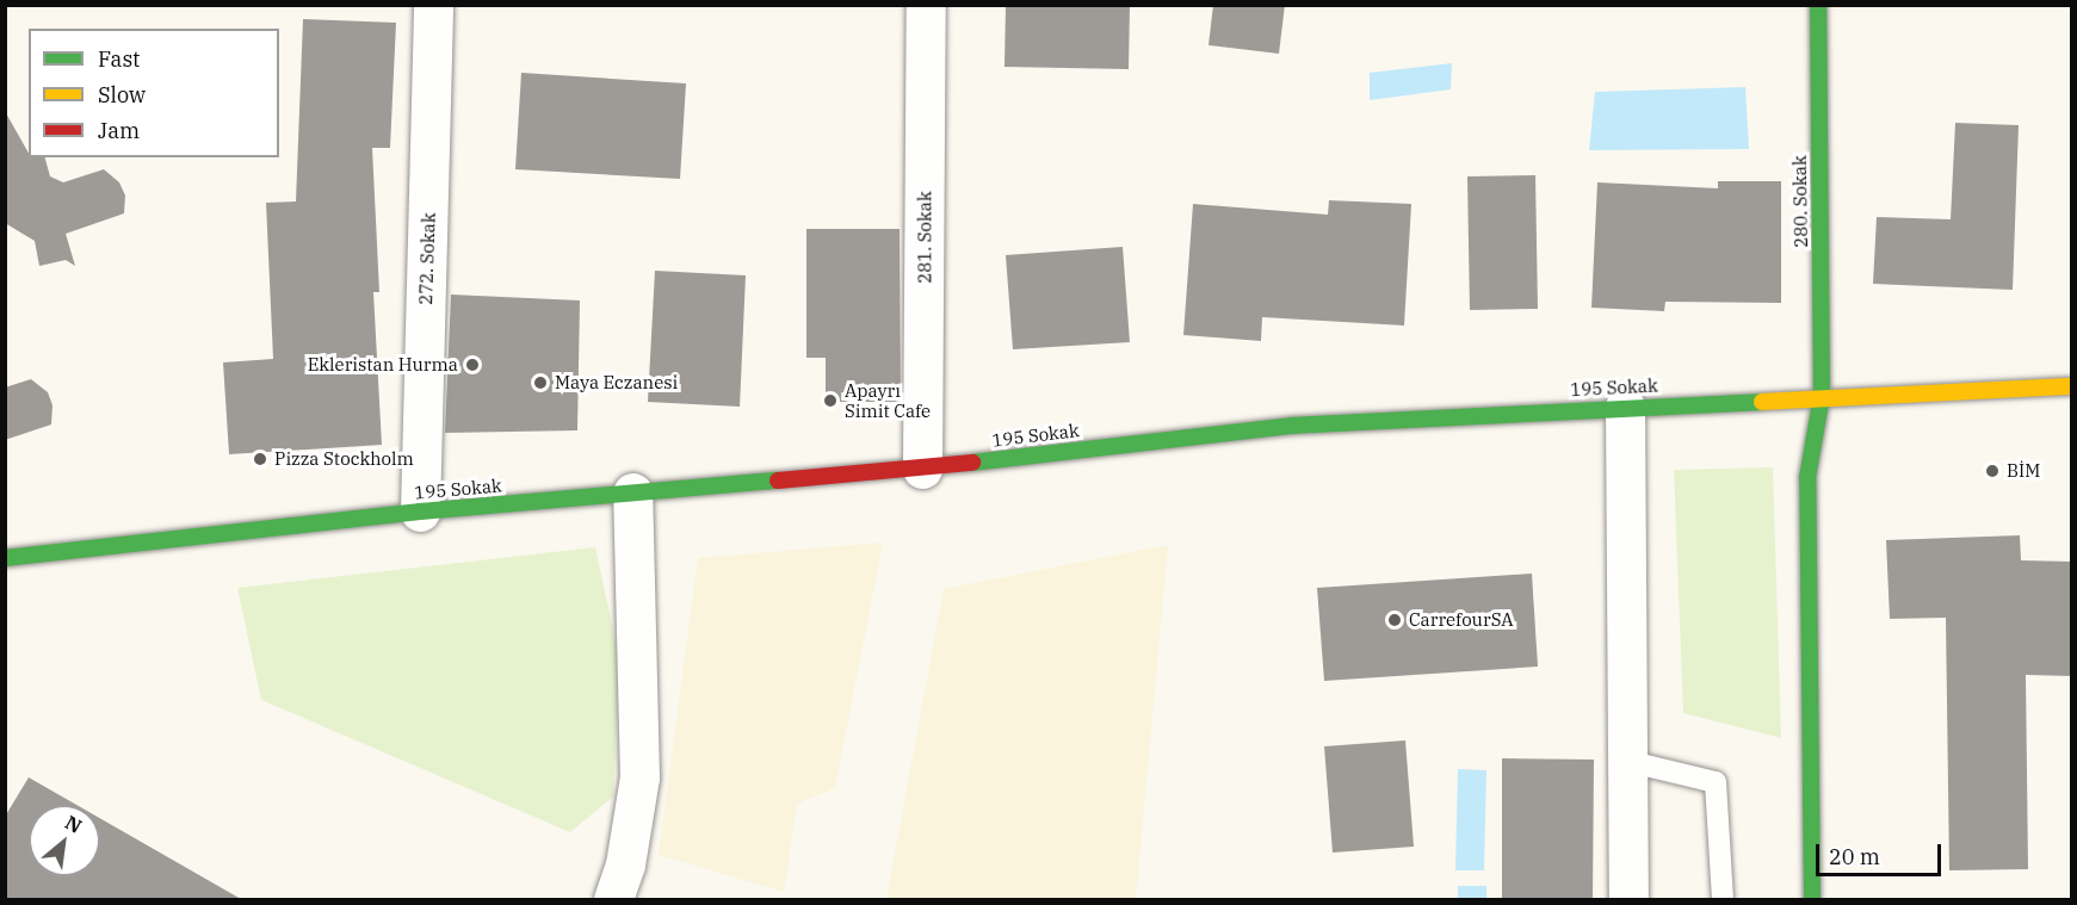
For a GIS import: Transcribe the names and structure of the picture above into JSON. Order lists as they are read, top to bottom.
{
  "streets": {
    "street": [
      "280. Sokak",
      "281. Sokak",
      "272. Sokak",
      "195 Sokak"
    ]
  },
  "crossings": [
    ["280. Sokak", "195 Sokak"],
    ["281. Sokak", "195 Sokak"],
    ["272. Sokak", "195 Sokak"]
  ],
  "places": [
    "Ekleristan Hurma",
    "Maya Eczanesi",
    "Apayrı Simit Cafe",
    "Pizza Stockholm",
    "BİM",
    "CarrefourSA"
  ],
  "legend": ["Fast", "Slow", "Jam"],
  "scale_bar": "20 m",
  "north": "top right"
}
